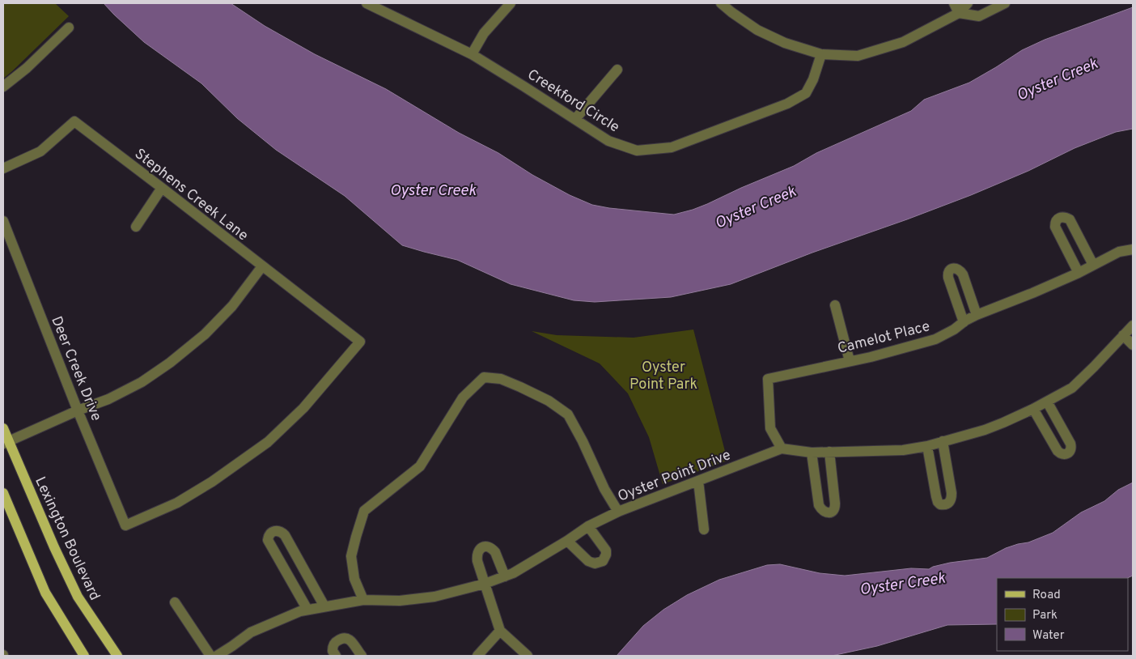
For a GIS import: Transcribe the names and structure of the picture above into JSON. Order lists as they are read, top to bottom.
{
  "streets": {
    "main road": ["Lexington Boulevard"],
    "street": [
      "Creekford Circle",
      "Stephens Creek Lane",
      "Camelot Place",
      "Deer Creek Drive",
      "Oyster Point Drive"
    ]
  },
  "crossings": [
    ["Stephens Creek Lane", "Deer Creek Drive"],
    ["Camelot Place", "Oyster Point Drive"]
  ],
  "water": ["Oyster Creek"],
  "parks": ["Oyster Point Park"],
  "legend": ["Road", "Park", "Water"]
}
